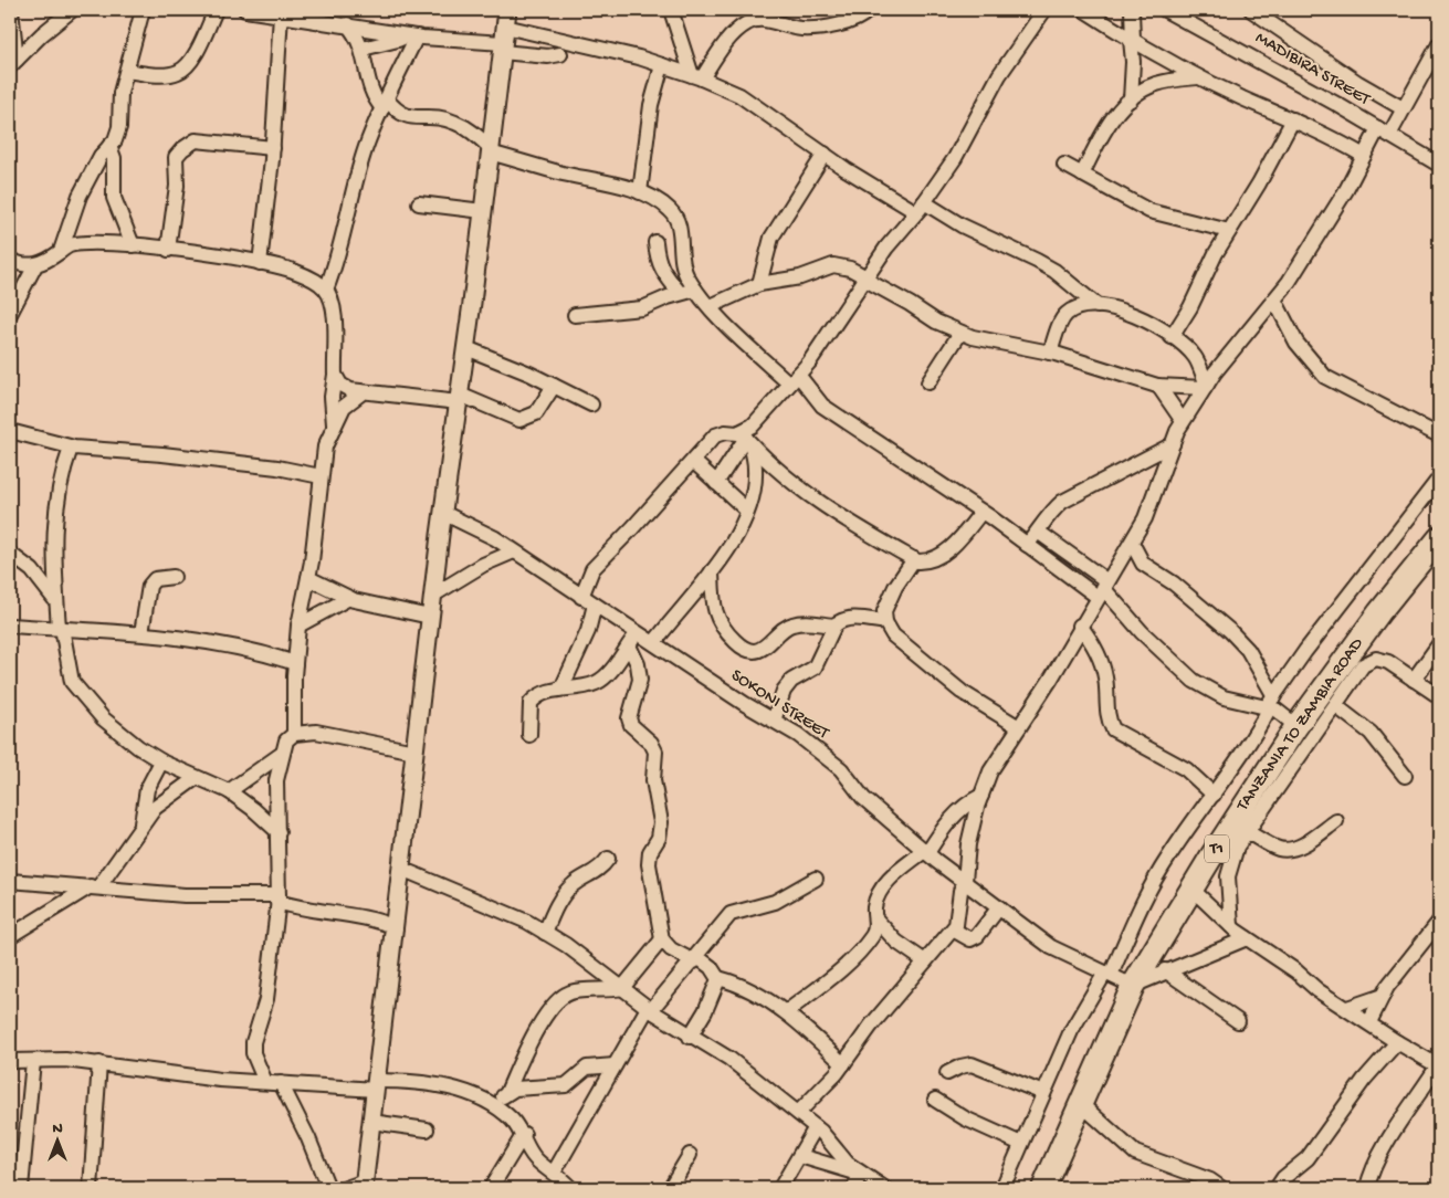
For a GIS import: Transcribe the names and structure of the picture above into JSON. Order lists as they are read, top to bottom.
{
  "streets": {
    "highway": ["TANZANIA TO ZAMBIA ROAD", "T1"],
    "street": ["MADIBIRA STREET", "SOKONI STREET"]
  },
  "crossings": [
    ["SOKONI STREET", "TANZANIA TO ZAMBIA ROAD"]
  ],
  "north": "top"
}
